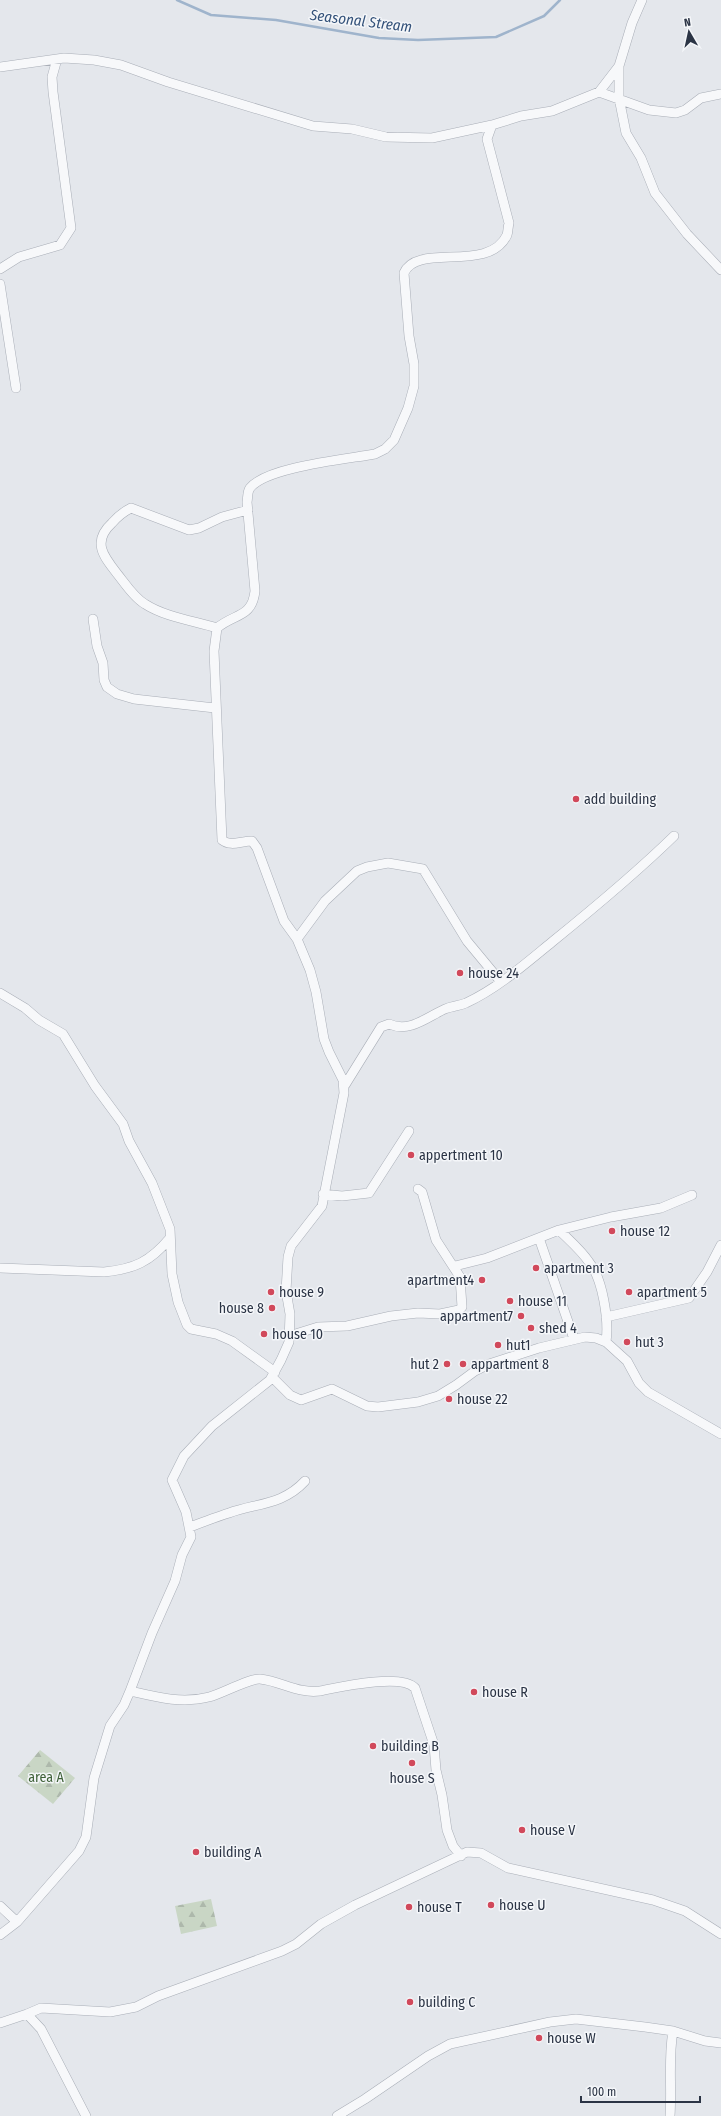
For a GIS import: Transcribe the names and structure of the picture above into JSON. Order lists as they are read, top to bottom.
{
  "water": ["Seasonal Stream"],
  "parks": ["area A"],
  "places": [
    "add building",
    "house 24",
    "appertment 10",
    "house 12",
    "apartment 3",
    "apartment4",
    "house 9",
    "apartment 5",
    "house 11",
    "house 8",
    "appartment7",
    "shed 4",
    "house 10",
    "hut 3",
    "hut1",
    "hut 2",
    "appartment 8",
    "house 22",
    "house R",
    "building B",
    "house S",
    "house V",
    "building A",
    "house U",
    "house T",
    "building C",
    "house W"
  ],
  "scale_bar": "100 m",
  "north": "top"
}
